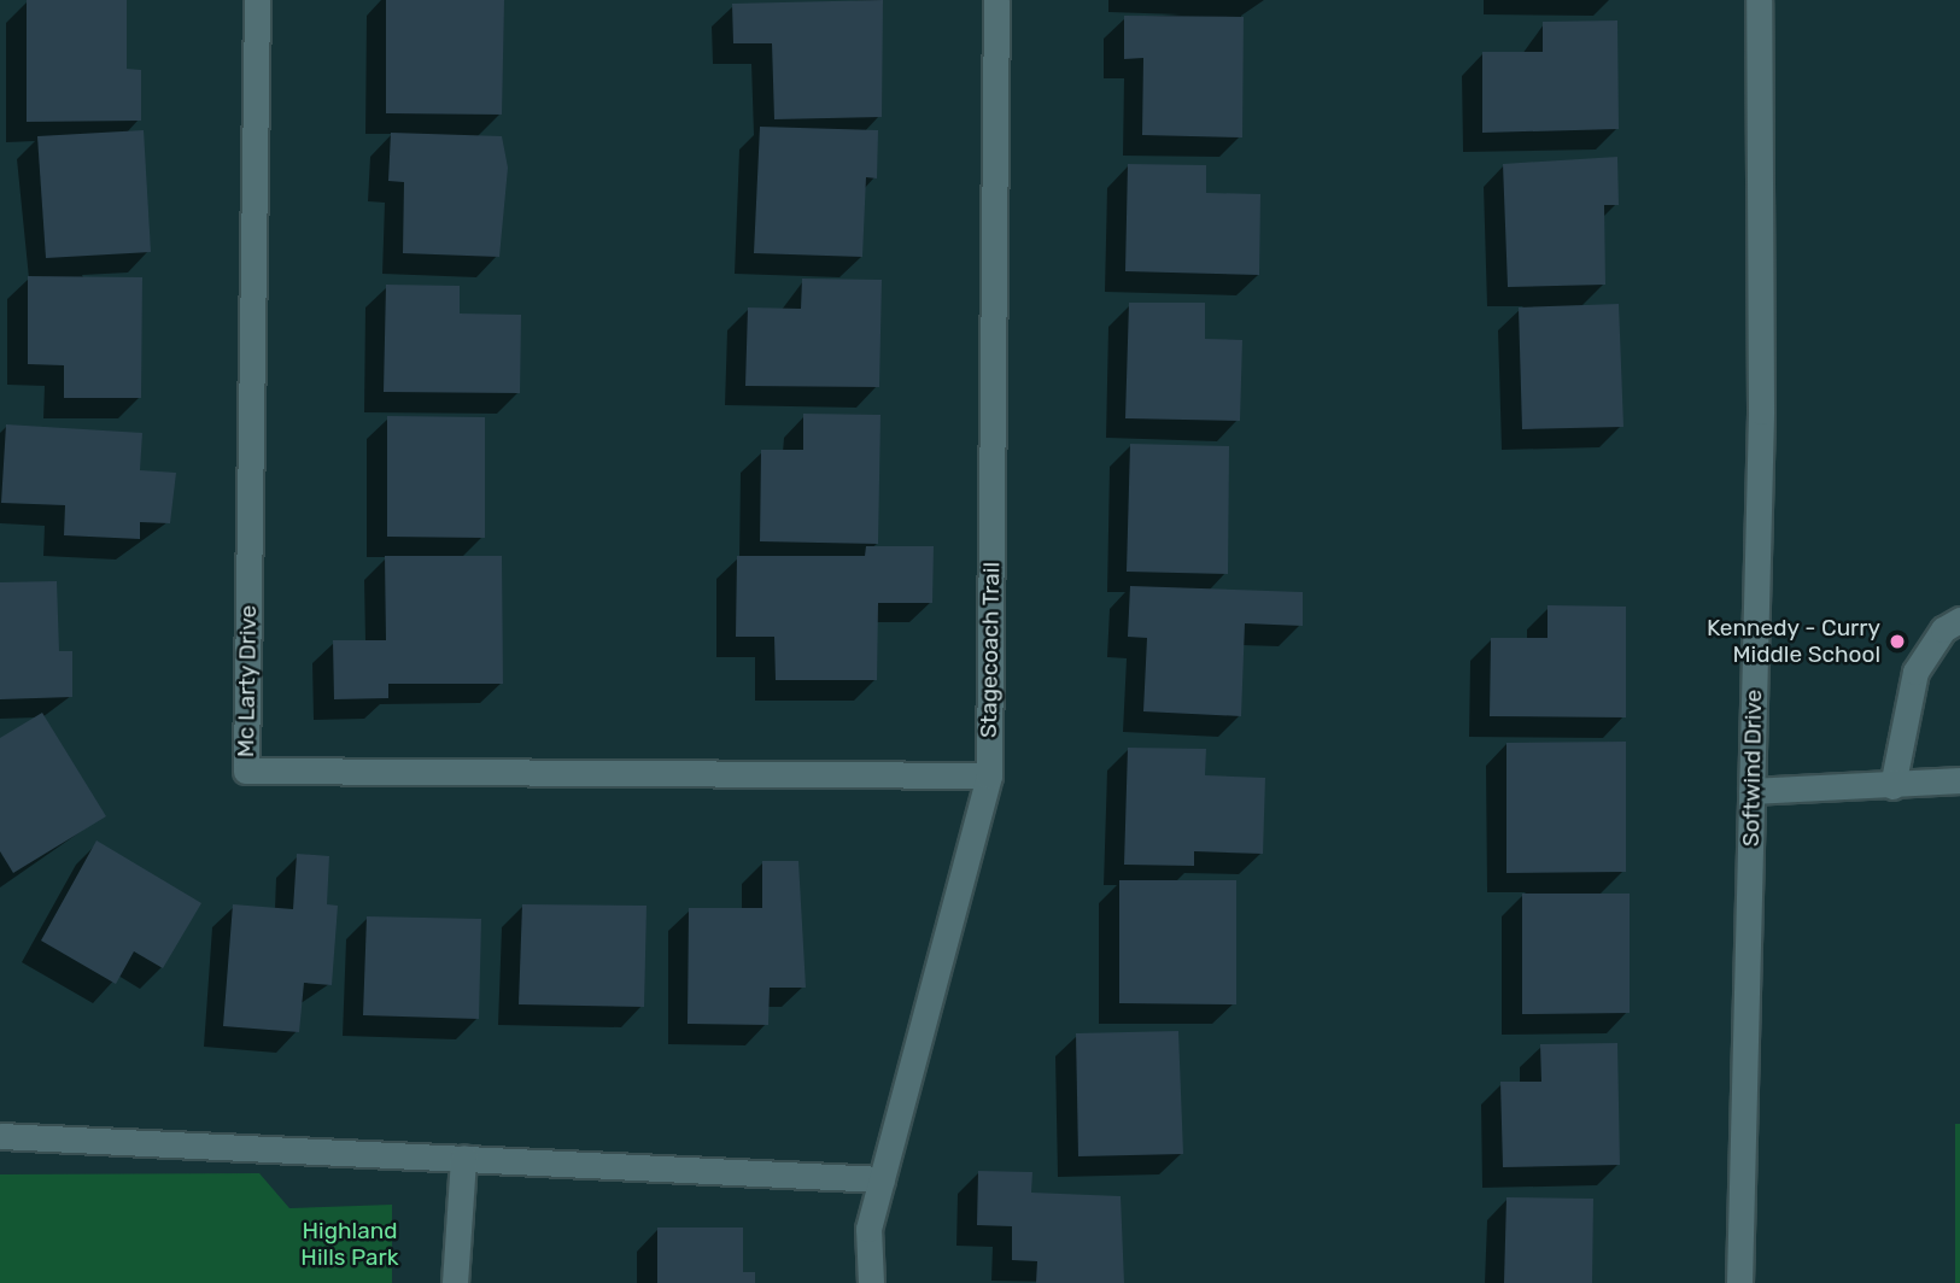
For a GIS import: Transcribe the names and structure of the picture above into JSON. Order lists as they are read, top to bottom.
{
  "streets": {
    "street": ["Stagecoach Trail", "Mc Larty Drive", "Softwind Drive"]
  },
  "crossings": [
    ["Stagecoach Trail", "Mc Larty Drive"]
  ],
  "parks": ["Highland Hills Park"],
  "places": ["Kennedy - Curry Middle School"]
}
